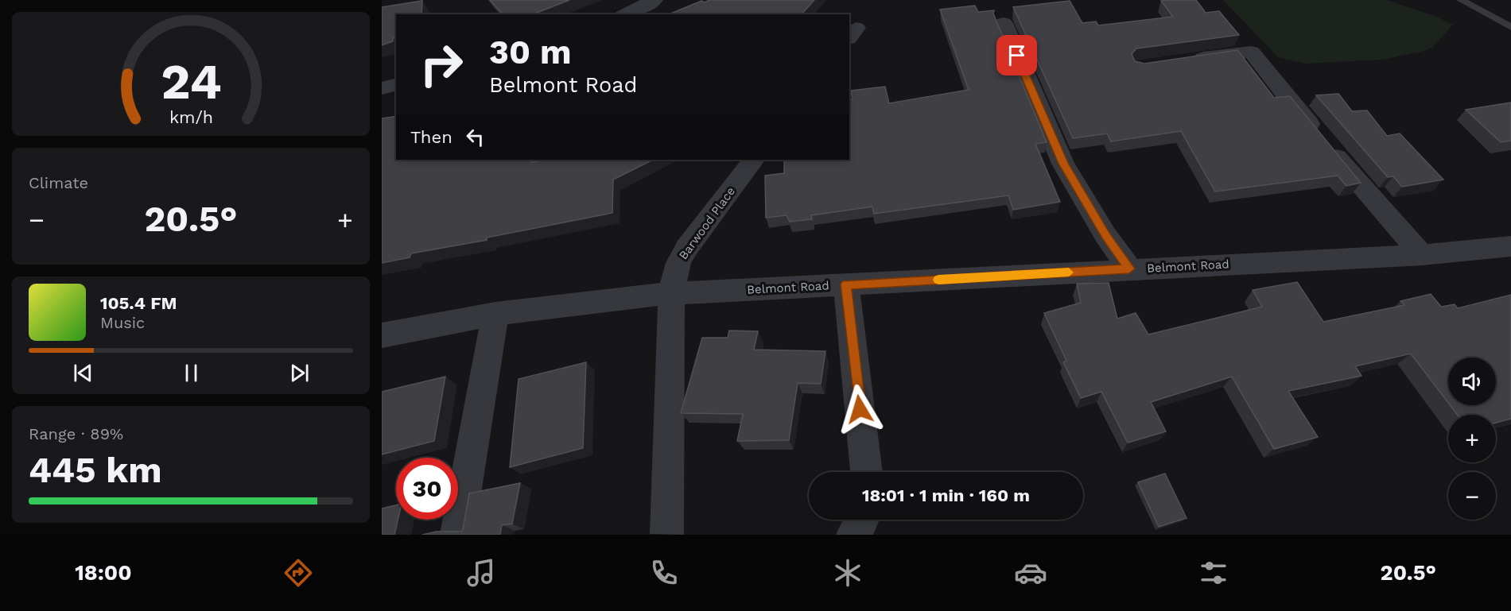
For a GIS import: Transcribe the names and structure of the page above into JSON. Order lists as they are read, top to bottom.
{
  "streets": {
    "street": ["Barwood Place", "Belmont Road"]
  },
  "crossings": [
    ["Barwood Place", "Belmont Road"]
  ],
  "page": {
    "turn": ["30 m", "Belmont Road"],
    "then": "Then",
    "tile": [
      "Climate",
      ["Range · 89%", "445 km"]
    ],
    "heat": ["−", "20.5°", "+"],
    "song": ["105.4 FM", "Music"],
    "map_buttons": ["+", "−"],
    "limit": "30",
    "trip": "18:01 · 1 min · 160 m",
    "tabs": ["18:00", "20.5°"],
    "gauge": ["24", "km/h"]
  }
}
